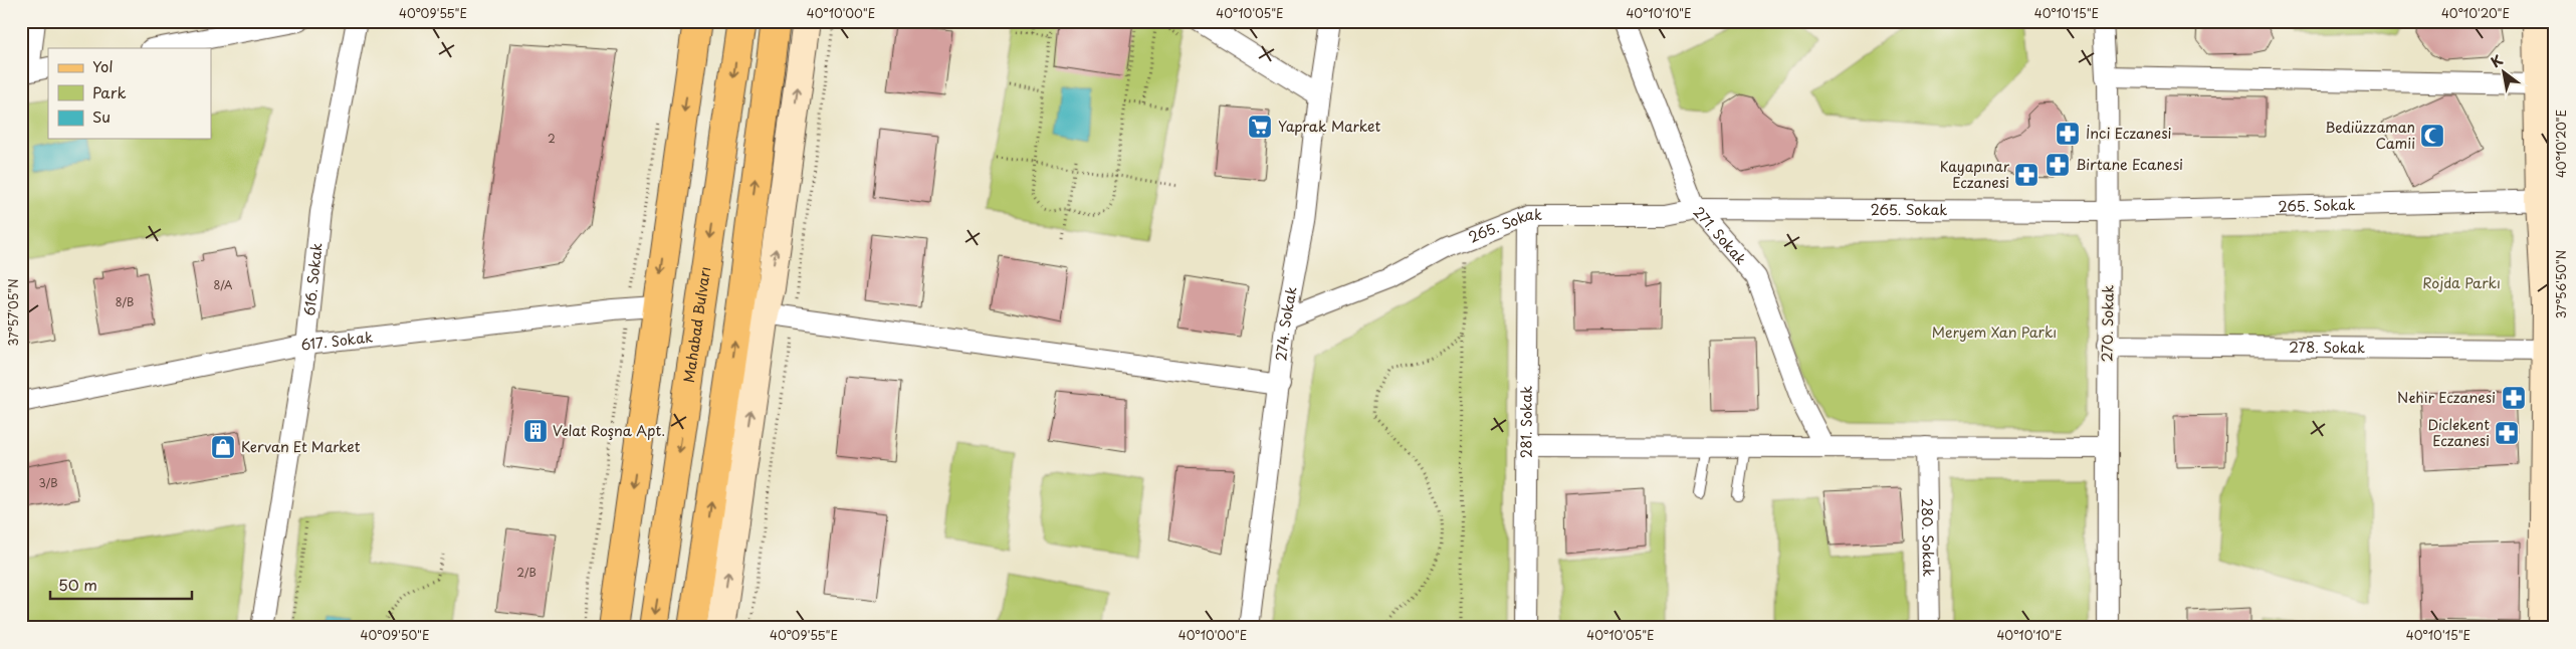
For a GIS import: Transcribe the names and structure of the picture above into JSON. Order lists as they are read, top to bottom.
{
  "streets": {
    "main road": ["Mahabad Bulvarı"],
    "street": [
      "265. Sokak",
      "271. Sokak",
      "616. Sokak",
      "270. Sokak",
      "274. Sokak",
      "617. Sokak",
      "278. Sokak",
      "281. Sokak",
      "280. Sokak"
    ]
  },
  "crossings": [
    ["265. Sokak", "271. Sokak"],
    ["265. Sokak", "270. Sokak"],
    ["265. Sokak", "274. Sokak"],
    ["265. Sokak", "281. Sokak"],
    ["616. Sokak", "617. Sokak"],
    ["270. Sokak", "278. Sokak"]
  ],
  "parks": ["Rojda Parkı", "Meryem Xan Parkı"],
  "places": {
    "supermarket": ["Yaprak Market"],
    "pharmacy": [
      "İnci Eczanesi",
      "Birtane Ecanesi",
      "Kayapınar Eczanesi",
      "Nehir Eczanesi",
      "Diclekent Eczanesi"
    ],
    "mosque": ["Bediüzzaman Camii"],
    "building": ["Velat Roşna Apt."],
    "shop": ["Kervan Et Market"]
  },
  "house_numbers": [
    "2",
    "8/A",
    "8/B",
    "3/B",
    "2/B"
  ],
  "legend": ["Yol", "Park", "Su"],
  "scale_bar": "50 m",
  "north": "top left",
  "coordinates": [
    "40°09'55\"E",
    "40°10'00\"E",
    "40°10'05\"E",
    "40°10'10\"E",
    "40°10'15\"E",
    "40°10'20\"E",
    "37°56'50\"N",
    "37°57'05\"N",
    "40°09'50\"E"
  ]
}
